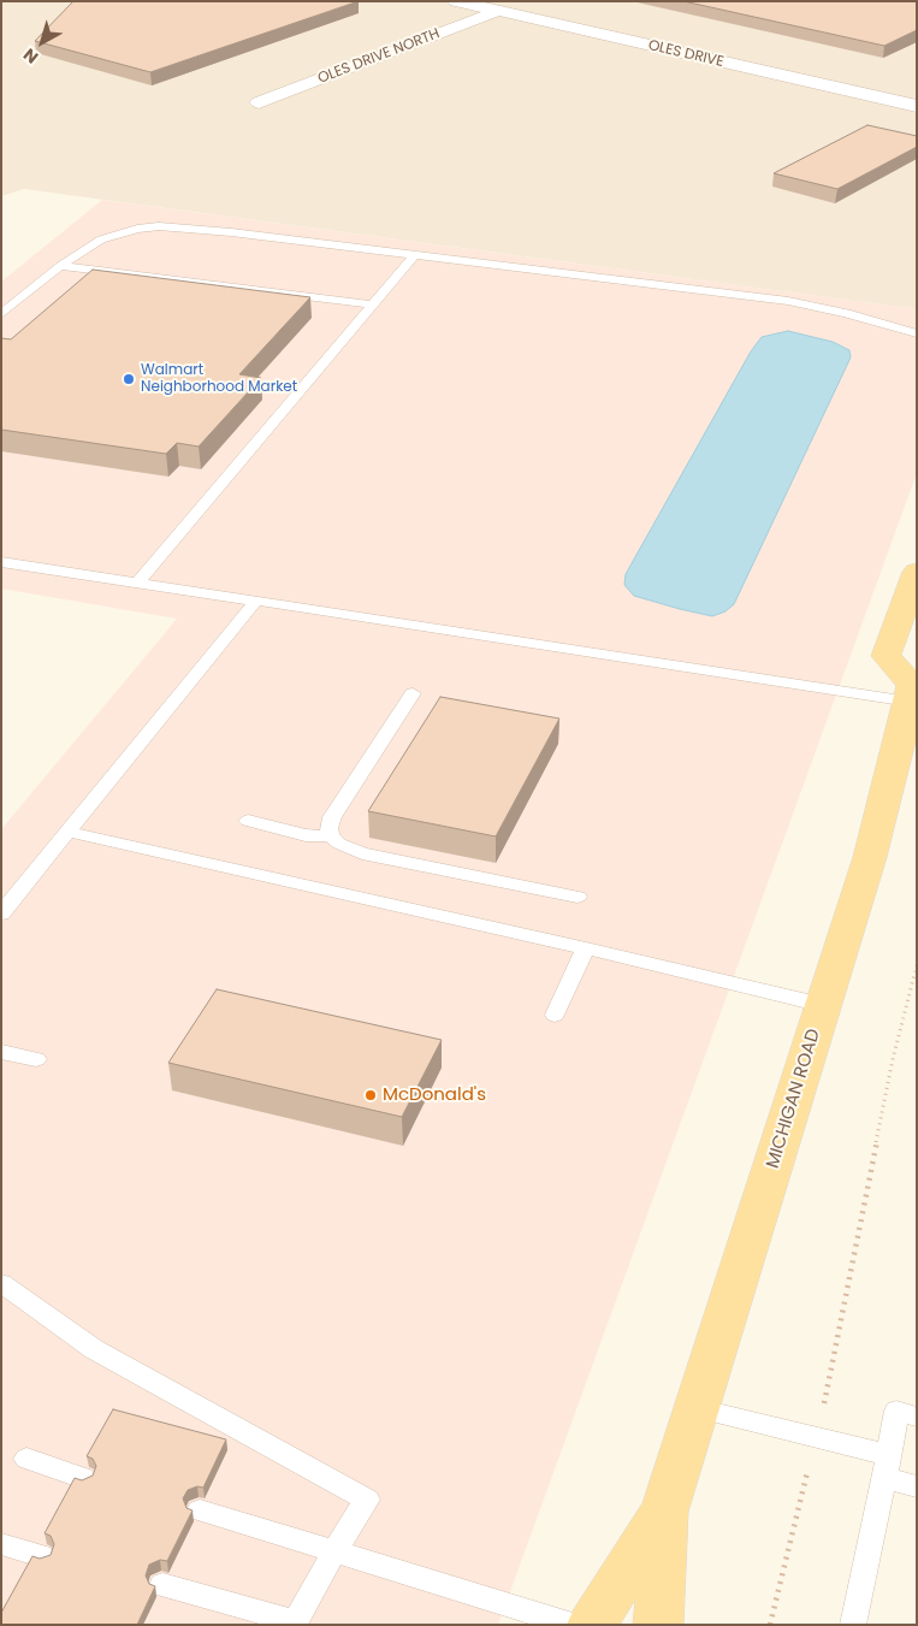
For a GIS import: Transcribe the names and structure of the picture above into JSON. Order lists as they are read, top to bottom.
{
  "streets": {
    "main road": ["MICHIGAN ROAD"],
    "street": ["OLES DRIVE", "OLES DRIVE NORTH"]
  },
  "crossings": [
    ["OLES DRIVE", "OLES DRIVE NORTH"]
  ],
  "places": ["Walmart Neighborhood Market", "McDonald's"],
  "north": "bottom left"
}
